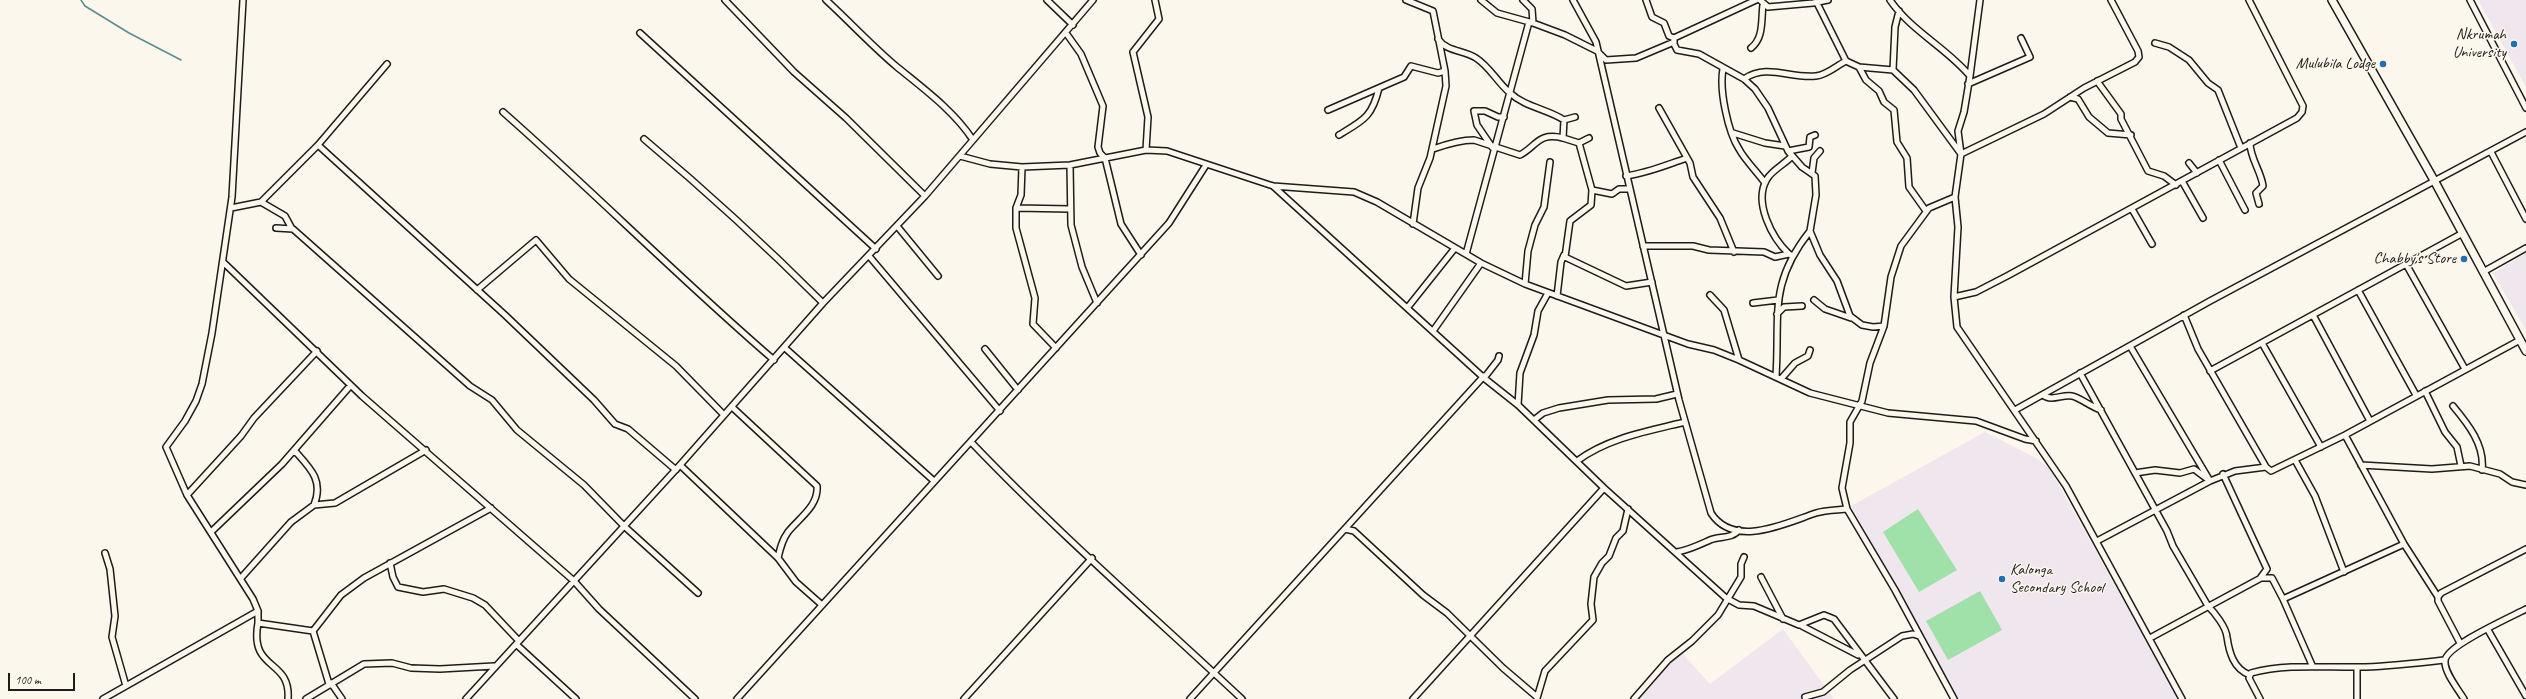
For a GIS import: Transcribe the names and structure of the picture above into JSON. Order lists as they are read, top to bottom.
{
  "places": [
    "Nkrumah University",
    "Mulubila Lodge",
    "Chabby's Store",
    "Kalonga Secondary School"
  ],
  "scale_bar": "100 m"
}
